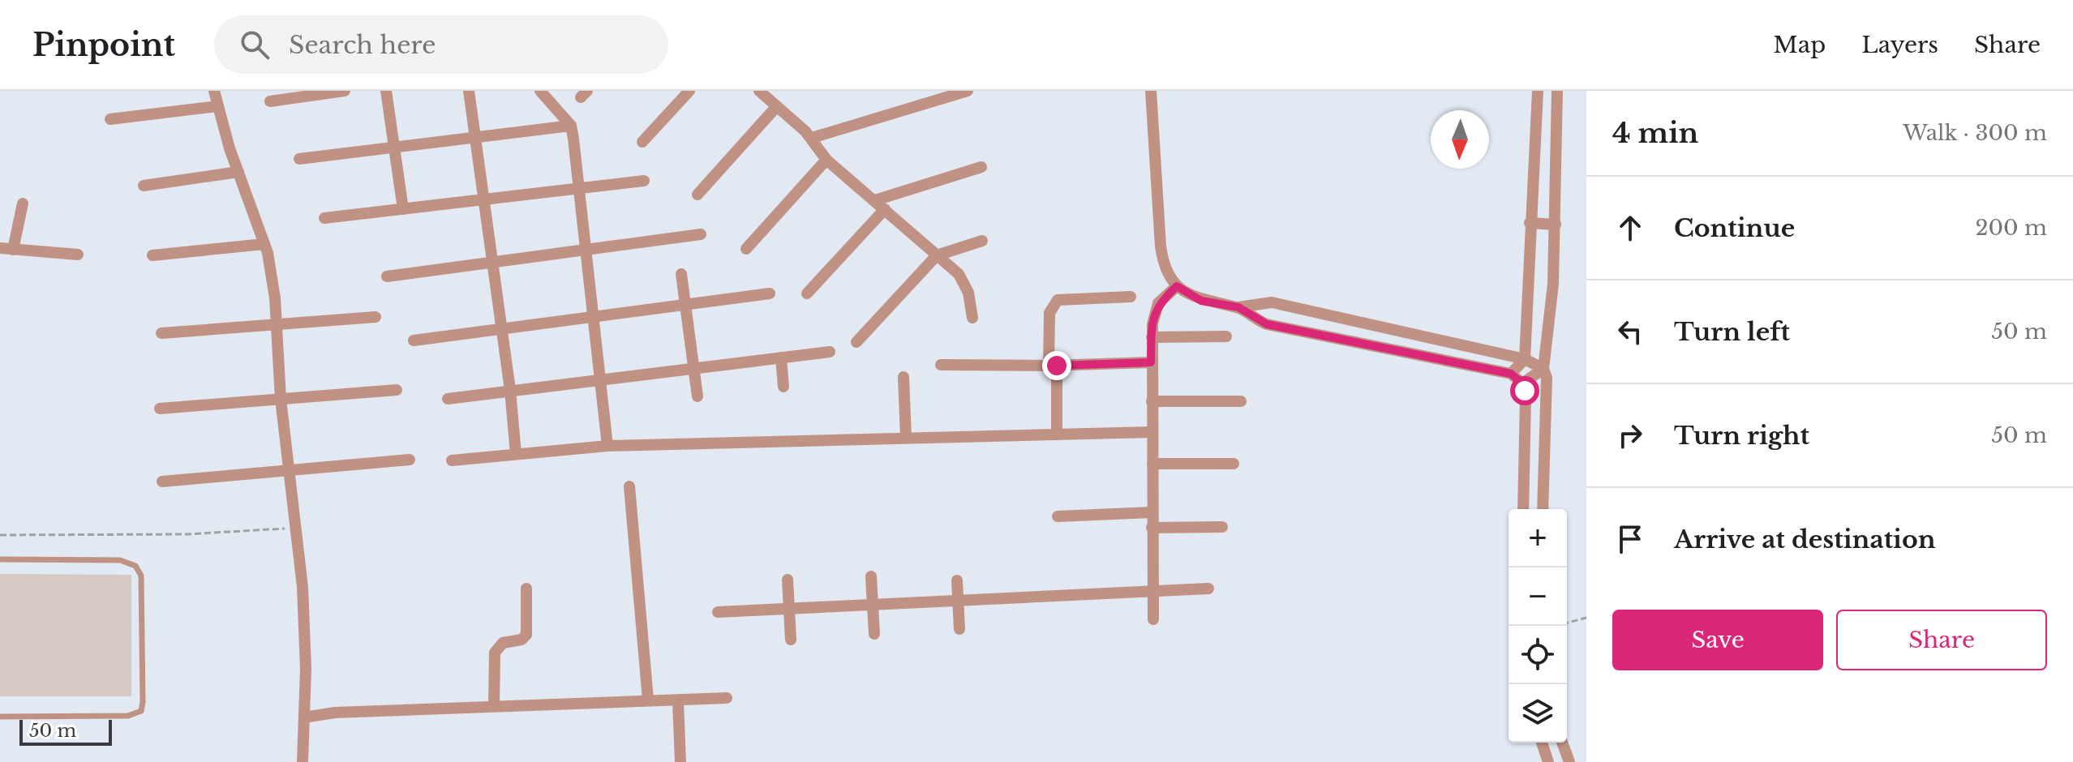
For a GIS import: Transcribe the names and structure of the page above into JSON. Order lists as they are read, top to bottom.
{
  "scale_bar": "50 m",
  "north": "bottom",
  "page": {
    "header": "Pinpoint",
    "search": "Search here",
    "nav": ["Map", "Layers", "Share"],
    "heading": ["4 min", "Walk · 300 m"],
    "list": [
      ["Continue", "200 m"],
      ["Turn left", "50 m"],
      ["Turn right", "50 m"],
      "Arrive at destination"
    ],
    "map_buttons": ["+", "−"],
    "buttons": ["Save", "Share"],
    "scale": "50 m"
  }
}
